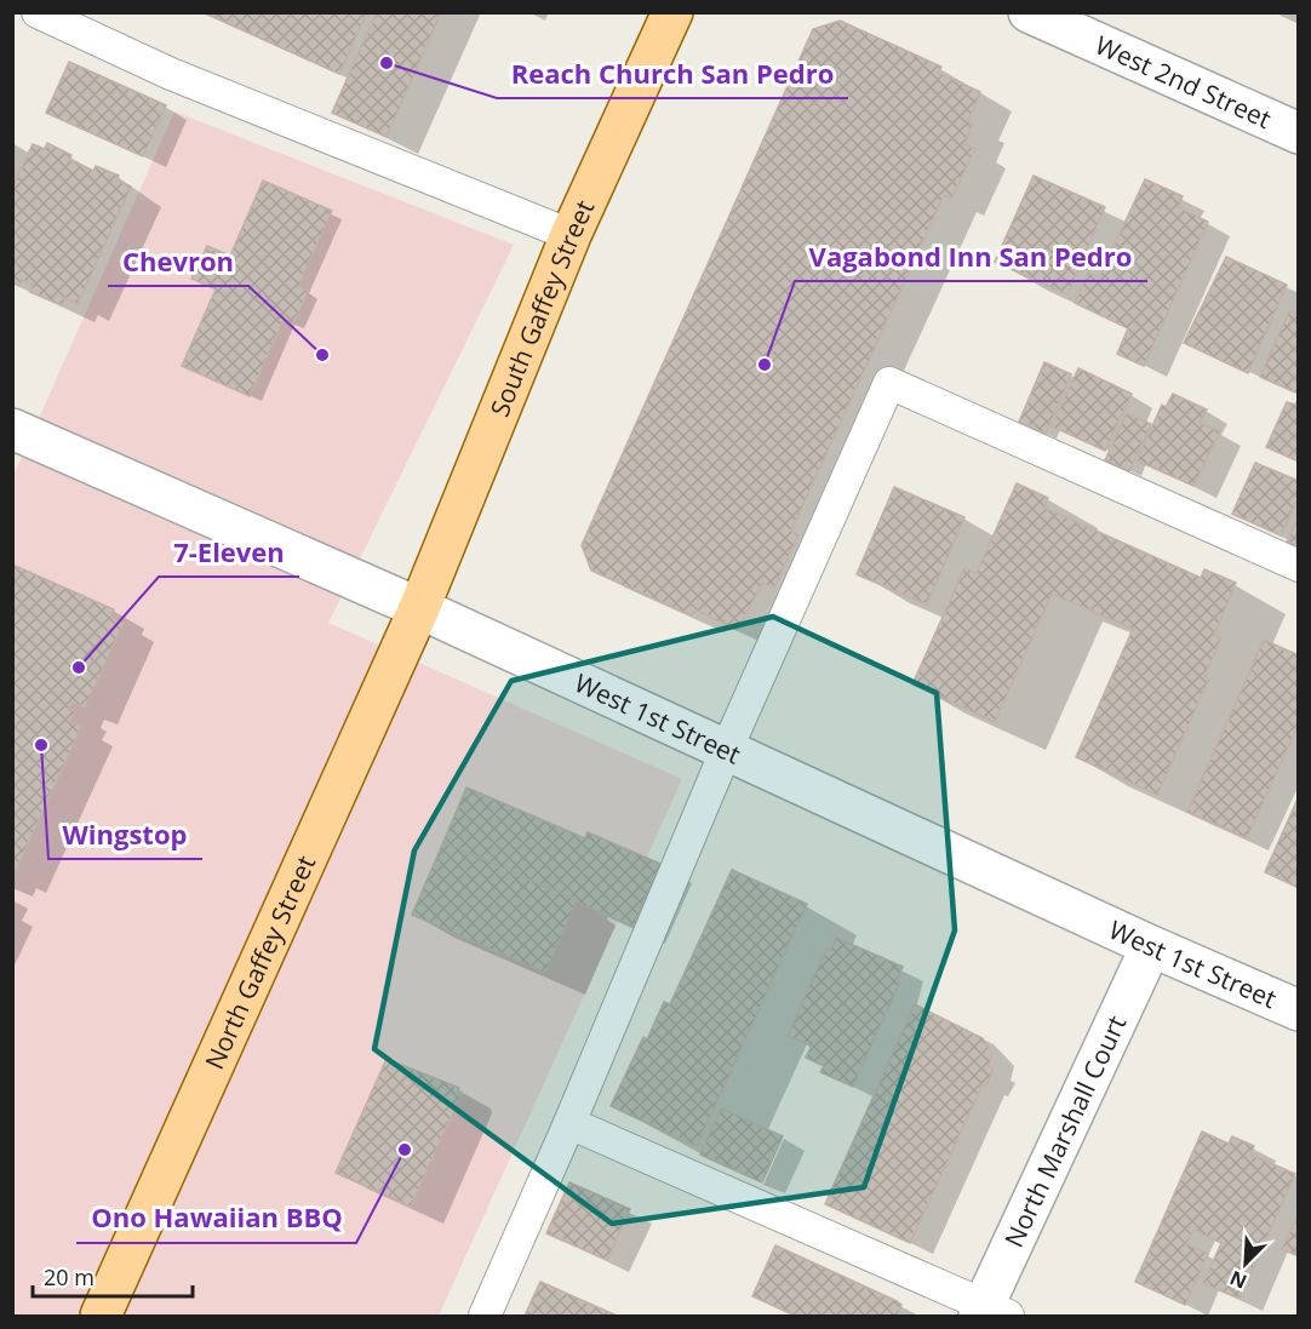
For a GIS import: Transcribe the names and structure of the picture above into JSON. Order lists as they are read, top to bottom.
{
  "streets": {
    "main road": ["South Gaffey Street", "North Gaffey Street"],
    "street": ["West 2nd Street", "West 1st Street", "North Marshall Court"]
  },
  "crossings": [
    ["South Gaffey Street", "West 1st Street"],
    ["South Gaffey Street", "North Gaffey Street"],
    ["West 1st Street", "North Gaffey Street"],
    ["West 1st Street", "North Marshall Court"]
  ],
  "places": [
    "Reach Church San Pedro",
    "Chevron",
    "Vagabond Inn San Pedro",
    "7-Eleven",
    "Wingstop",
    "Ono Hawaiian BBQ"
  ],
  "scale_bar": "20 m",
  "north": "bottom left"
}
